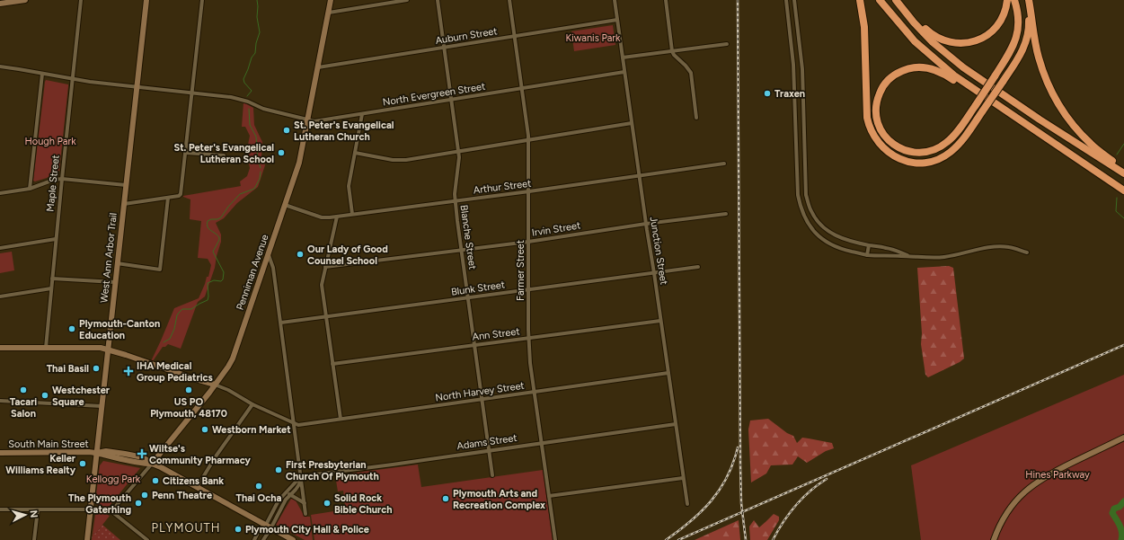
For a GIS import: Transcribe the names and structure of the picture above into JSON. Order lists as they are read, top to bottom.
{
  "streets": {
    "street": [
      "Auburn Street",
      "North Evergreen Street",
      "Maple Street",
      "Arthur Street",
      "Irvin Street",
      "Blanche Street",
      "Junction Street",
      "West Ann Arbor Trail",
      "Farmer Street",
      "Penniman Avenue",
      "Blunk Street",
      "Ann Street",
      "North Harvey Street",
      "Adams Street",
      "South Main Street"
    ]
  },
  "crossings": [
    ["Auburn Street", "Blanche Street"],
    ["Auburn Street", "Junction Street"],
    ["Auburn Street", "Farmer Street"],
    ["Auburn Street", "Penniman Avenue"],
    ["North Evergreen Street", "Maple Street"],
    ["North Evergreen Street", "Blanche Street"],
    ["North Evergreen Street", "Junction Street"],
    ["North Evergreen Street", "West Ann Arbor Trail"],
    ["North Evergreen Street", "Farmer Street"],
    ["North Evergreen Street", "Penniman Avenue"],
    ["Arthur Street", "Blanche Street"],
    ["Arthur Street", "Junction Street"],
    ["Arthur Street", "Farmer Street"],
    ["Arthur Street", "Penniman Avenue"],
    ["Irvin Street", "Blanche Street"],
    ["Irvin Street", "Junction Street"],
    ["Irvin Street", "Farmer Street"],
    ["Blanche Street", "Blunk Street"],
    ["Blanche Street", "Ann Street"],
    ["Blanche Street", "North Harvey Street"],
    ["Blanche Street", "Adams Street"],
    ["Junction Street", "Blunk Street"],
    ["Junction Street", "Ann Street"],
    ["Junction Street", "North Harvey Street"],
    ["Junction Street", "Adams Street"],
    ["West Ann Arbor Trail", "South Main Street"],
    ["Farmer Street", "Blunk Street"],
    ["Farmer Street", "Ann Street"],
    ["Farmer Street", "North Harvey Street"],
    ["Farmer Street", "Adams Street"],
    ["Penniman Avenue", "South Main Street"]
  ],
  "districts": ["PLYMOUTH"],
  "parks": [
    "Kiwanis Park",
    "Hough Park",
    "Hines Parkway",
    "Kellogg Park"
  ],
  "places": {
    "other": [
      "Traxen",
      "St. Peter's Evangelical Lutheran Church",
      "St. Peter's Evangelical Lutheran School",
      "Our Lady of Good Counsel School",
      "Plymouth-Canton Education",
      "Thai Basil",
      "Tacari Salon",
      "US PO Plymouth, 48170",
      "Westchester Square",
      "Westborn Market",
      "Keller Williams Realty",
      "First Presbyterian Church Of Plymouth",
      "Citizens Bank",
      "Thai Ocha",
      "Penn Theatre",
      "Plymouth Arts and Recreation Complex",
      "The Plymouth Gaterhing",
      "Solid Rock Bible Church",
      "Plymouth City Hall & Police"
    ],
    "health": ["IHA Medical Group Pediatrics", "Wiltse's Community Pharmacy"]
  },
  "north": "right"
}
